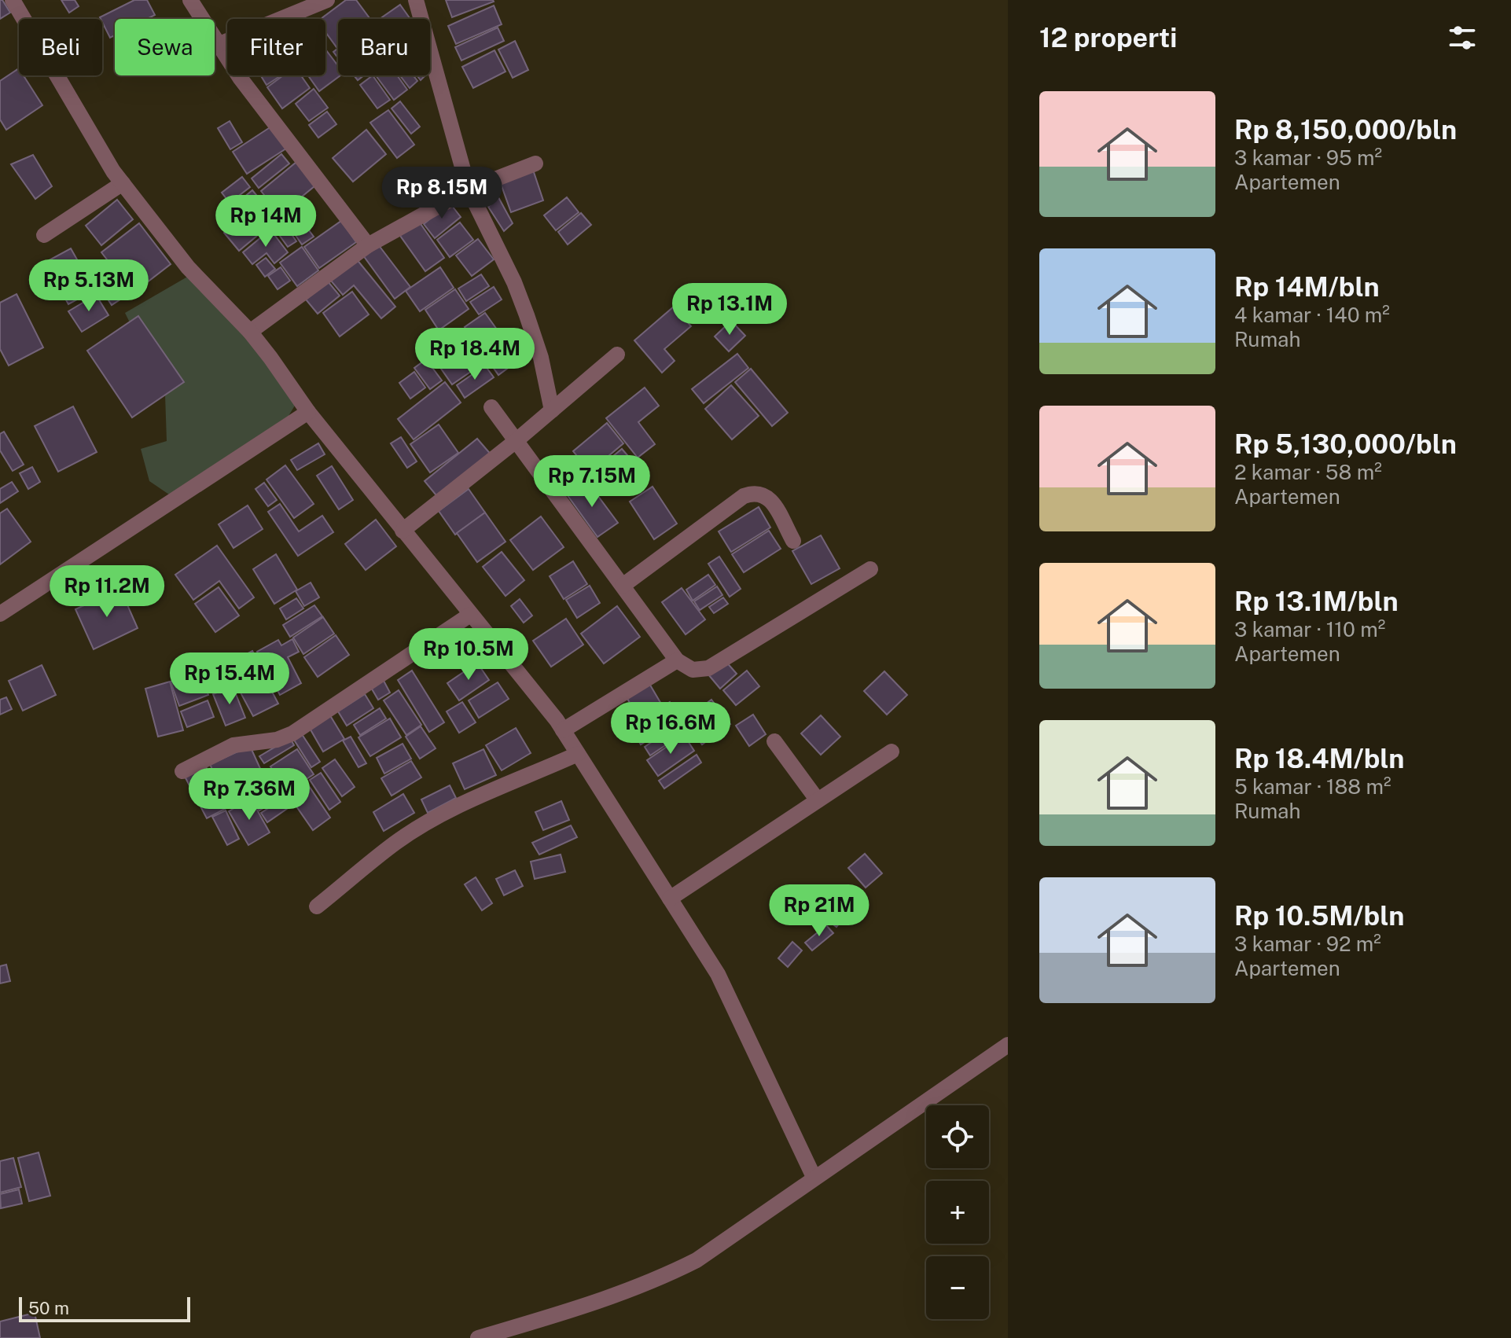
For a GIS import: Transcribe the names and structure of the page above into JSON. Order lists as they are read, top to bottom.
{
  "scale_bar": "50 m",
  "page": {
    "heading": "12 properti",
    "chip": [
      "Beli",
      "Sewa",
      "Filter",
      "Baru"
    ],
    "list": [
      {
        "name": "Rp 8,150,000/bln",
        "note": "3 kamar · 95 m² · Apartemen"
      },
      {
        "name": "Rp 14M/bln",
        "note": "4 kamar · 140 m² · Rumah"
      },
      {
        "name": "Rp 5,130,000/bln",
        "note": "2 kamar · 58 m² · Apartemen"
      },
      {
        "name": "Rp 13.1M/bln",
        "note": "3 kamar · 110 m² · Apartemen"
      },
      {
        "name": "Rp 18.4M/bln",
        "note": "5 kamar · 188 m² · Rumah"
      },
      {
        "name": "Rp 10.5M/bln",
        "note": "3 kamar · 92 m² · Apartemen"
      }
    ],
    "price": [
      "Rp 8.15M",
      "Rp 14M",
      "Rp 5.13M",
      "Rp 13.1M",
      "Rp 18.4M",
      "Rp 7.15M",
      "Rp 11.2M",
      "Rp 10.5M",
      "Rp 15.4M",
      "Rp 16.6M",
      "Rp 7.36M",
      "Rp 21M"
    ],
    "map_buttons": ["+", "−"],
    "scale": "50 m"
  }
}
